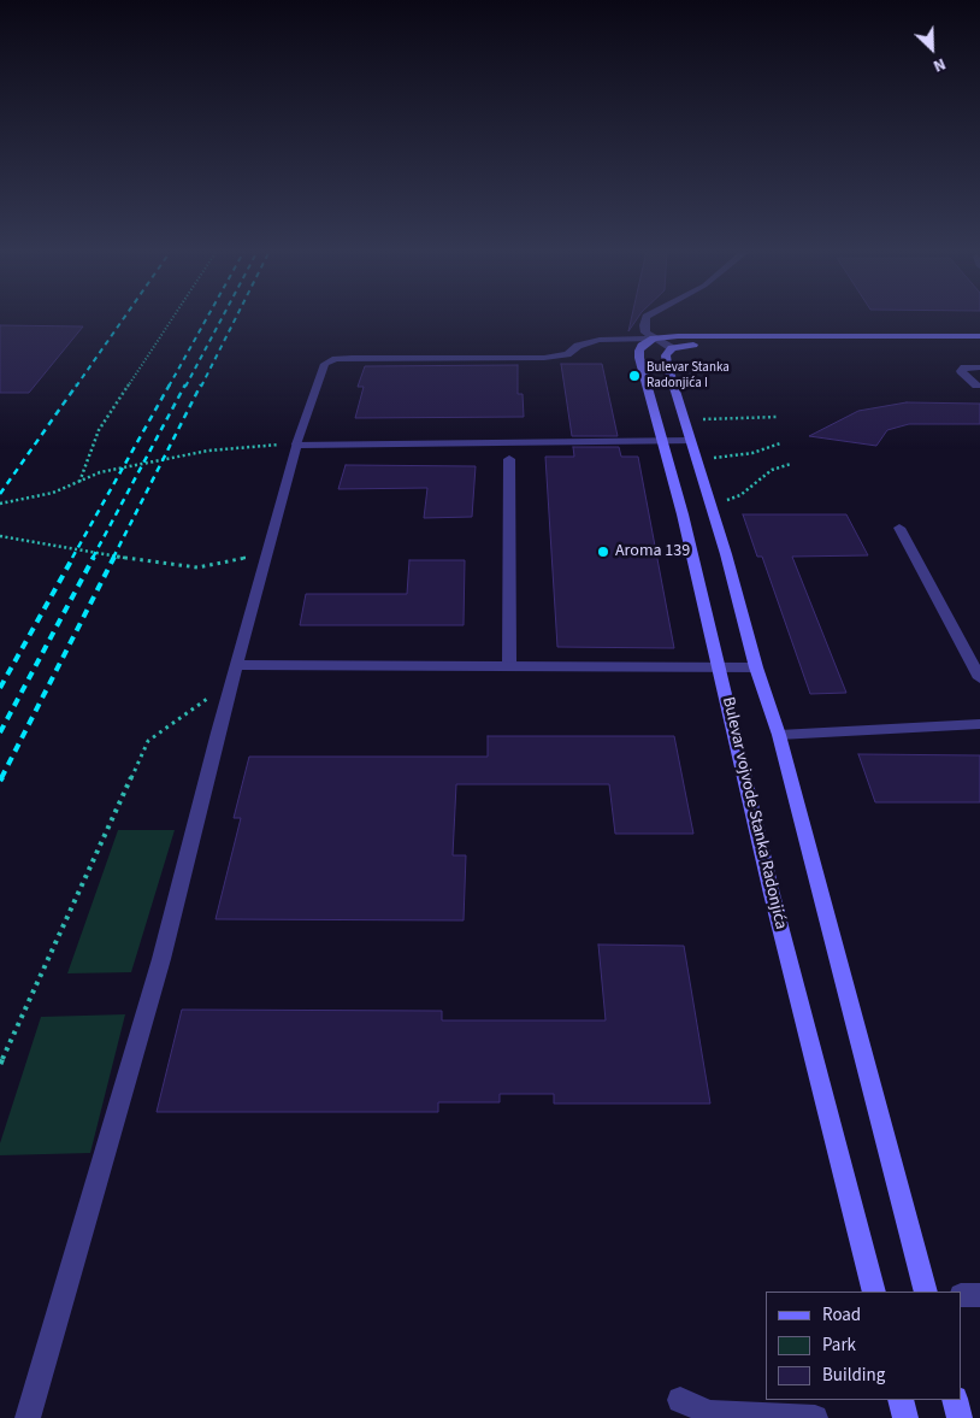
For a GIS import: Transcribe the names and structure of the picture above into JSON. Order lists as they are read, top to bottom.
{
  "streets": {
    "street": ["Bulevar vojvode Stanka Radonjića"]
  },
  "places": ["Bulevar Stanka Radonjića I", "Aroma 139"],
  "legend": ["Road", "Park", "Building"],
  "north": "bottom right"
}
